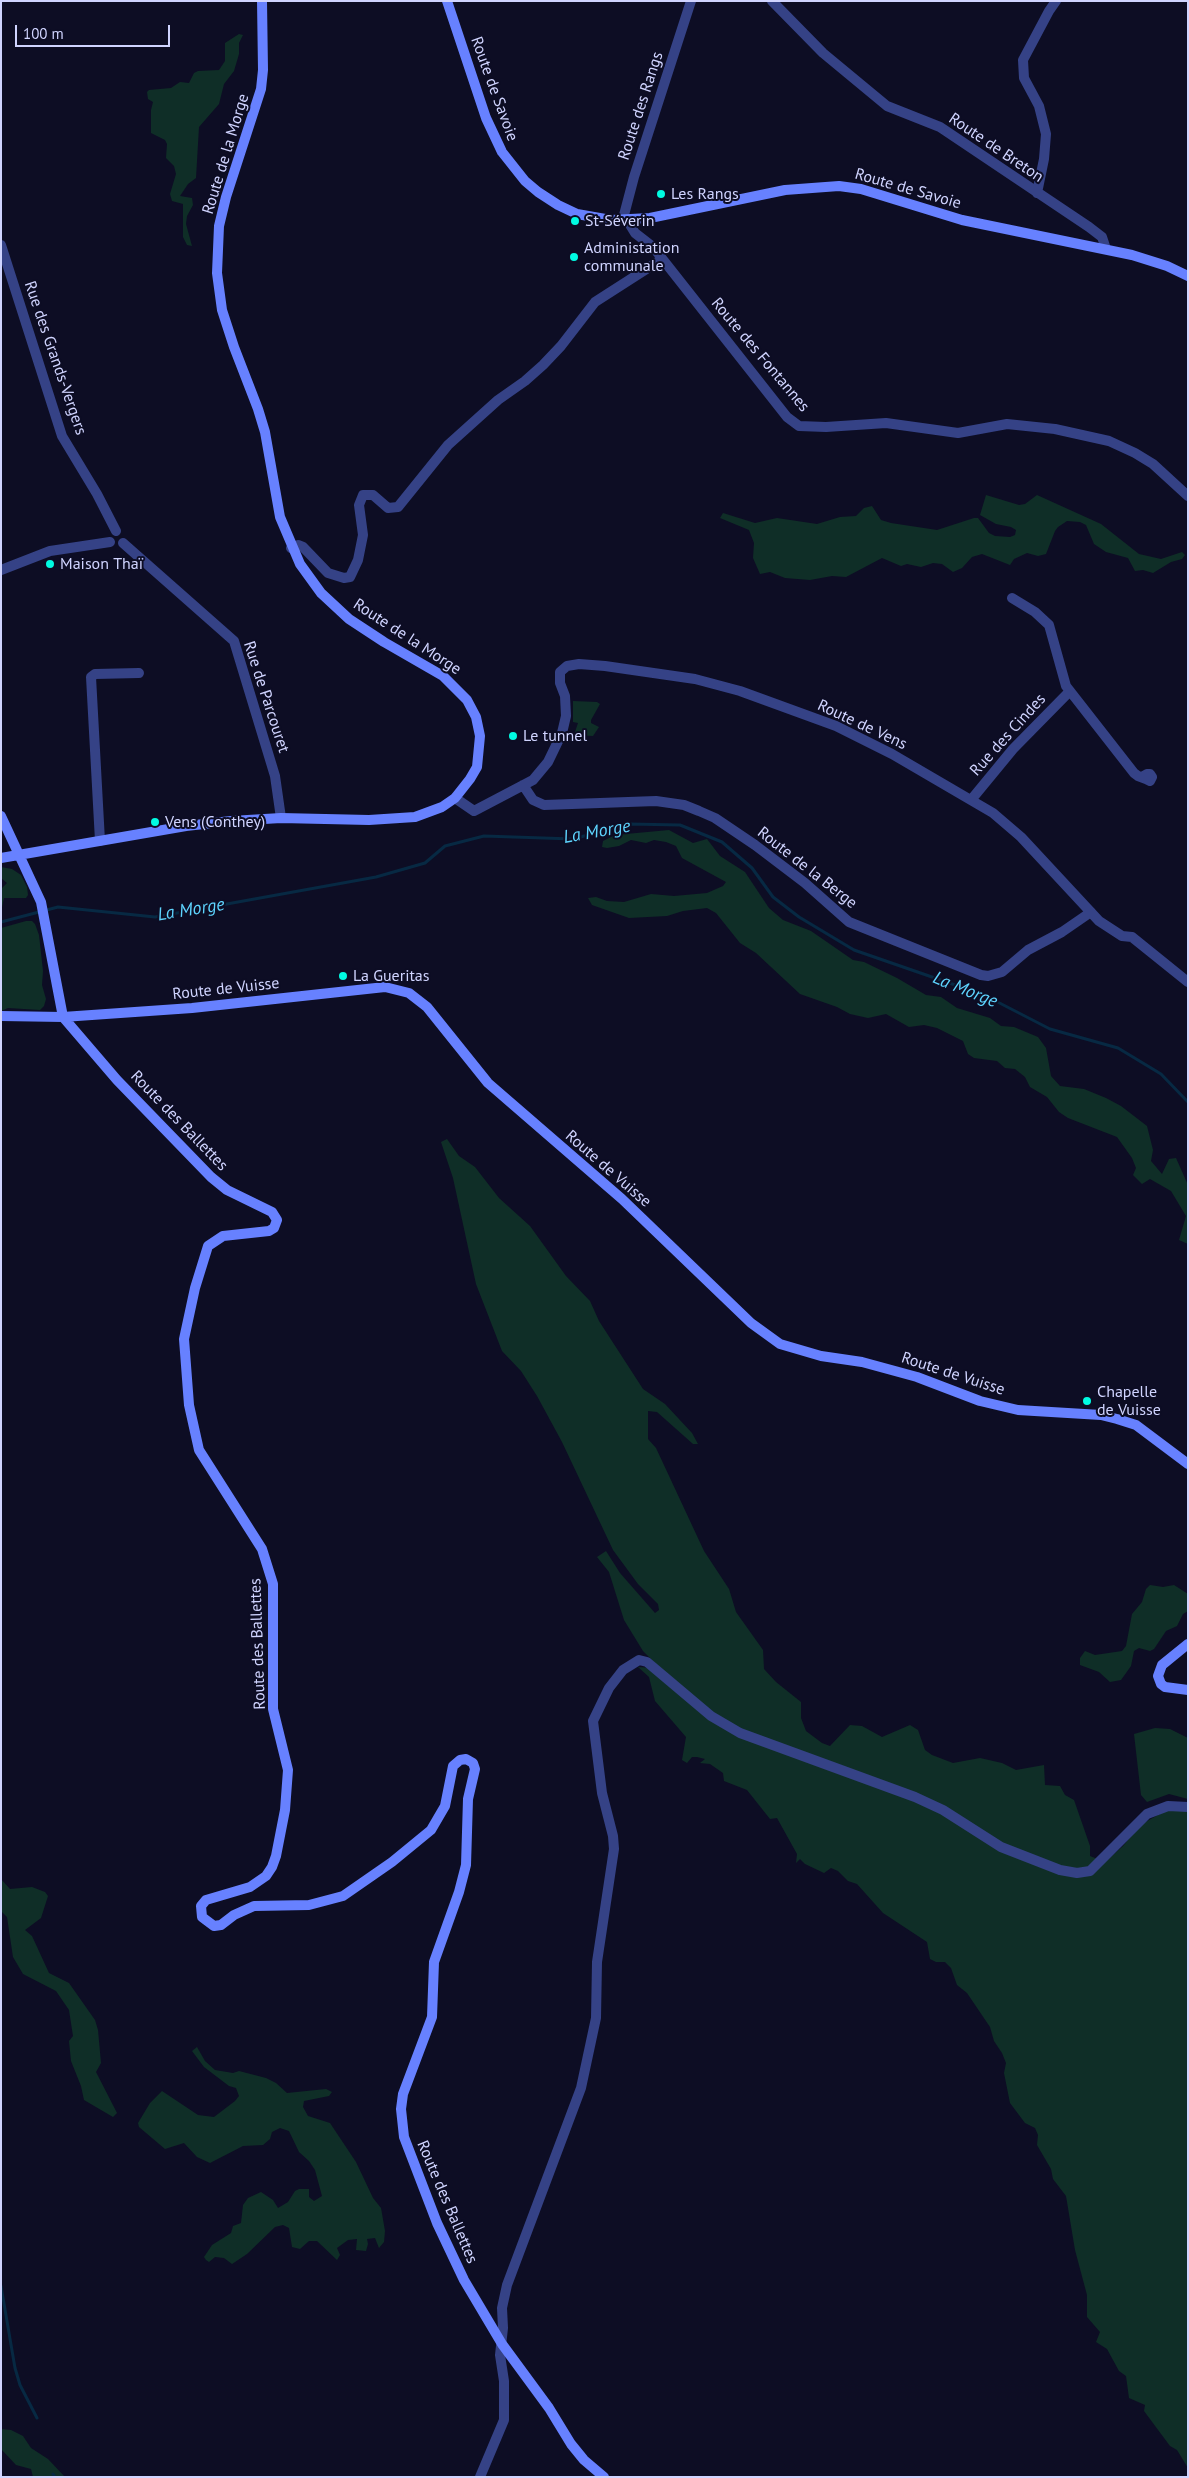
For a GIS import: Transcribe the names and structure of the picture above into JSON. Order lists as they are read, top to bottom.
{
  "streets": {
    "street": [
      "Route de Savoie",
      "Route des Rangs",
      "Route de Breton",
      "Route de la Morge",
      "Route des Fontannes",
      "Rue des Grands-Vergers",
      "Rue de Parcouret",
      "Route de Vens",
      "Rue des Cindes",
      "Route de la Berge",
      "Route de Vuisse",
      "Route des Ballettes"
    ]
  },
  "crossings": [
    ["Route de Savoie", "Route des Rangs"],
    ["Route de Savoie", "Route de Breton"],
    ["Route de Savoie", "Route des Fontannes"],
    ["Route des Rangs", "Route des Fontannes"],
    ["Route de la Morge", "Rue de Parcouret"],
    ["Rue des Grands-Vergers", "Rue de Parcouret"],
    ["Route de Vens", "Rue des Cindes"],
    ["Route de Vens", "Route de la Berge"],
    ["Route de Vuisse", "Route des Ballettes"]
  ],
  "water": ["La Morge"],
  "places": [
    "Les Rangs",
    "St-Séverin",
    "Administation communale",
    "Maison Thaï",
    "Le tunnel",
    "Vens (Conthey)",
    "La Gueritas",
    "Chapelle de Vuisse"
  ],
  "scale_bar": "100 m"
}
